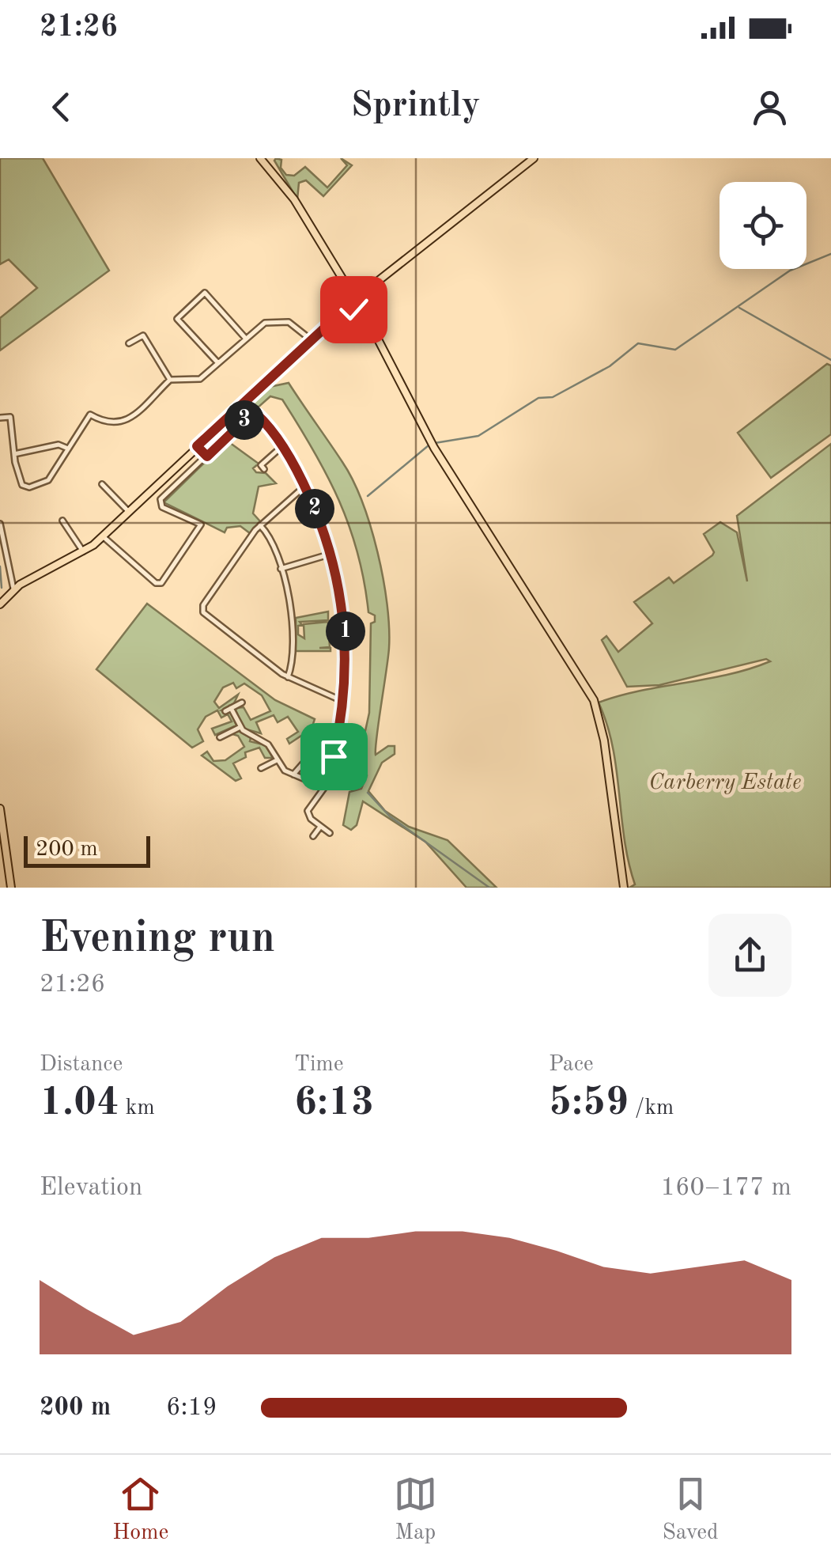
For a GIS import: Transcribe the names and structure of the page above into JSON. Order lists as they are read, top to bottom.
{
  "parks": ["Carberry Estate"],
  "scale_bar": "200 m",
  "page": {
    "status": "21:26",
    "header": "Sprintly",
    "pins": ["3", "2", "1"],
    "scale": "200 m",
    "heading": ["Evening run", "21:26"],
    "stats": [
      ["Distance", "1.04 km"],
      ["Time", "6:13"],
      ["Pace", "5:59 /km"]
    ],
    "chart": ["Elevation", "160–177 m"],
    "list": [
      {
        "name": "200 m",
        "note": "6:19"
      }
    ],
    "tabs": ["Home", "Map", "Saved"]
  }
}
